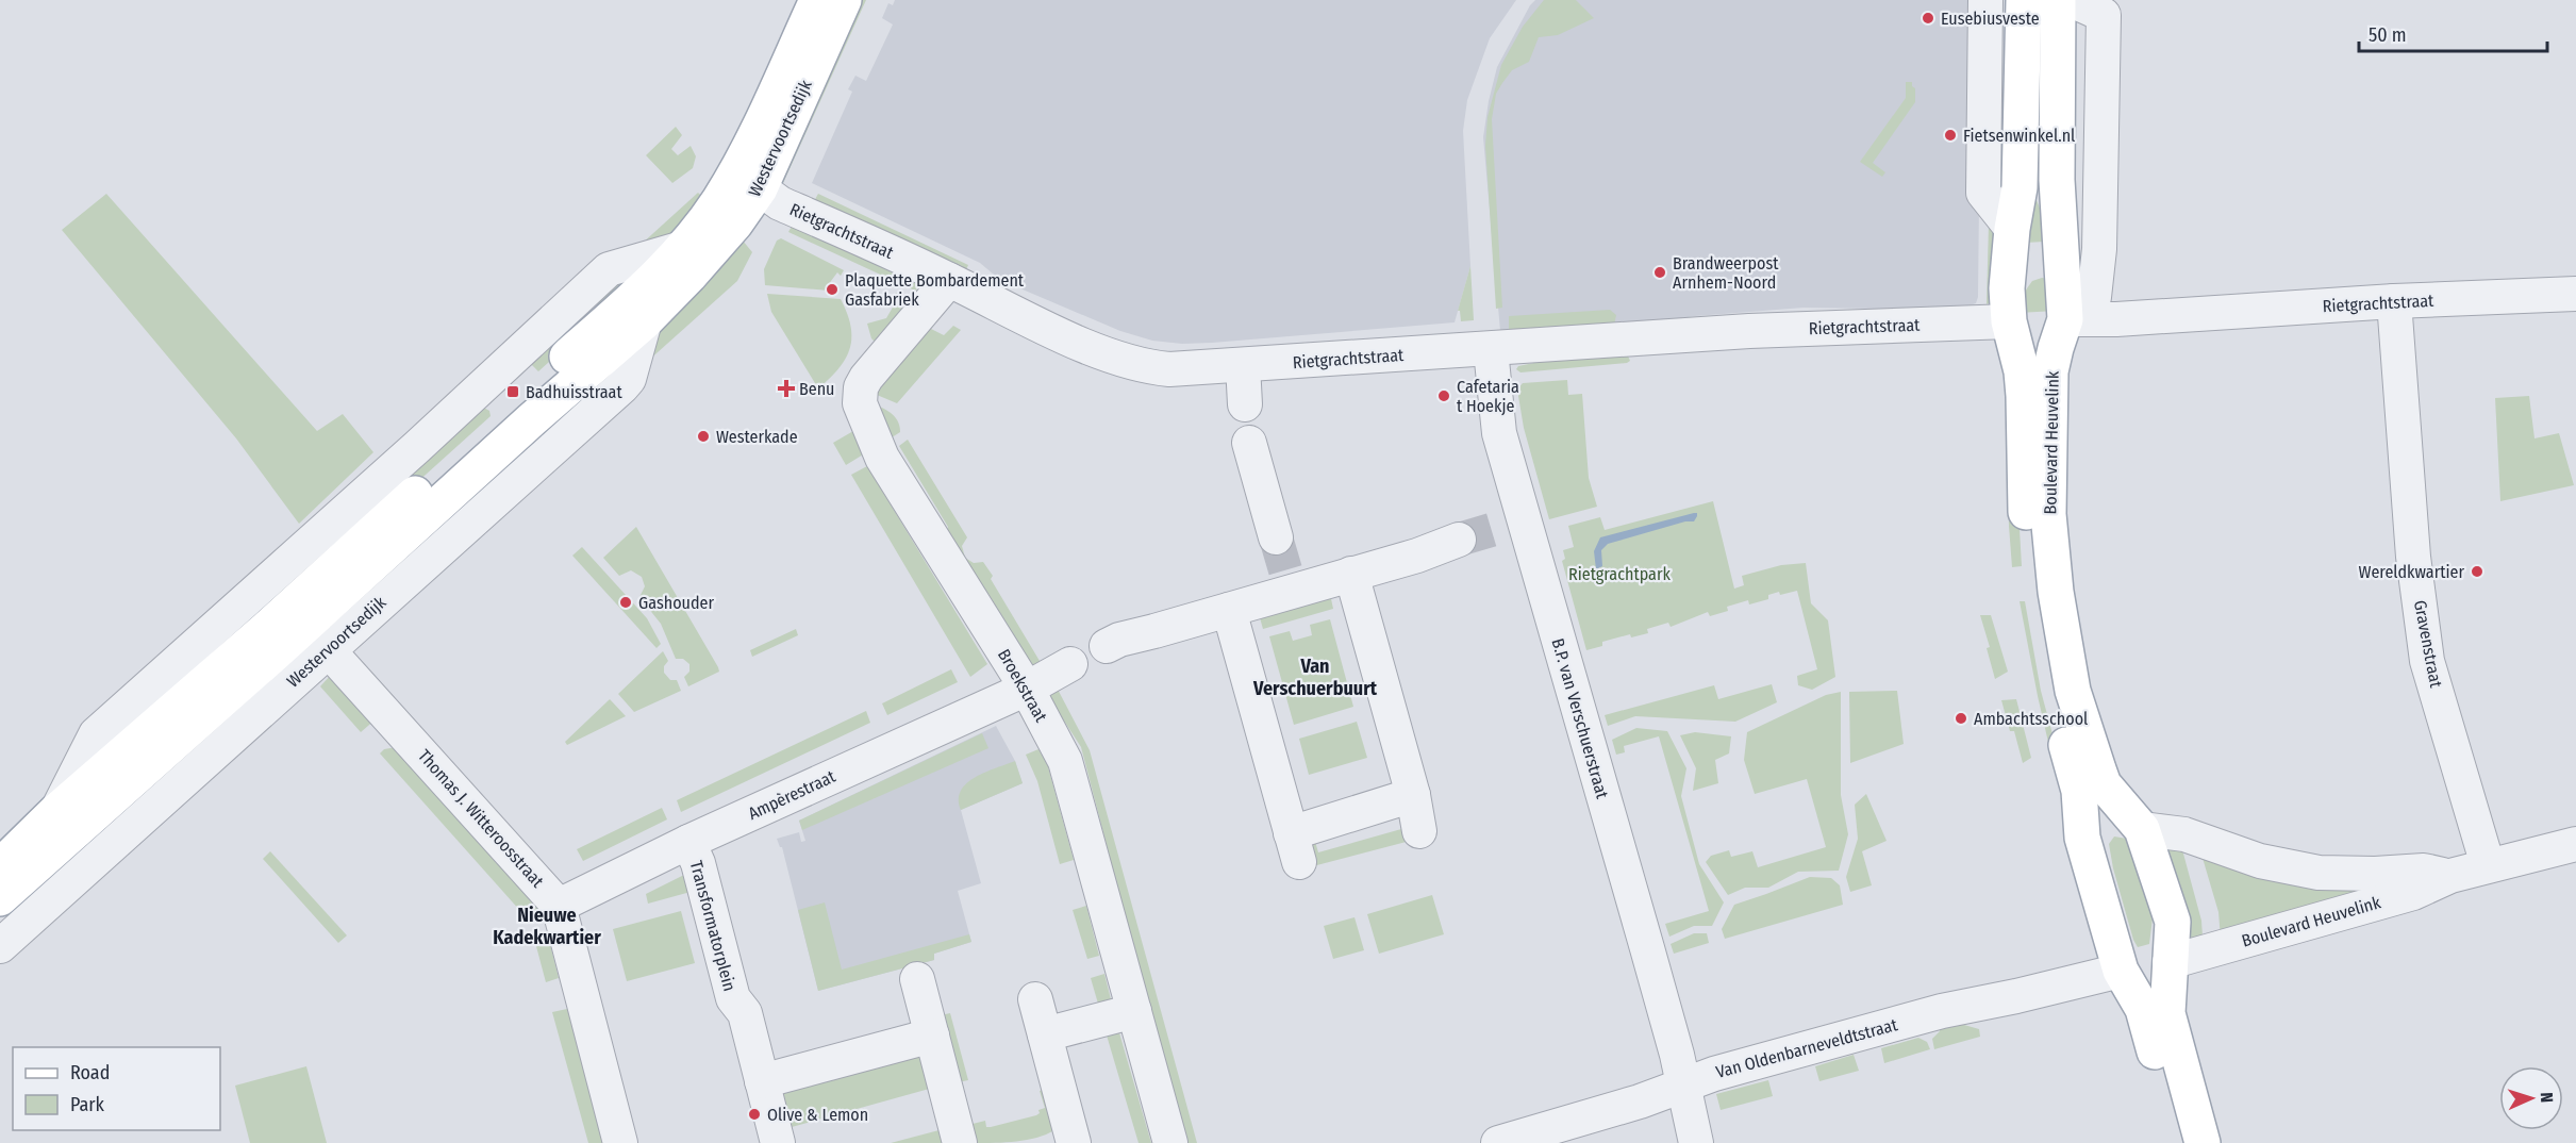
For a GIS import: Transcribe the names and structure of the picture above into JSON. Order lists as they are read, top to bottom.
{
  "streets": {
    "main road": ["Westervoortsedijk", "Boulevard Heuvelink"],
    "street": [
      "Rietgrachtstraat",
      "Gravenstraat",
      "Broekstraat",
      "B.P. van Verschuerstraat",
      "Ampèrestraat",
      "Thomas J. Witteroosstraat",
      "Transformatorplein",
      "Van Oldenbarneveldtstraat"
    ]
  },
  "crossings": [
    ["Westervoortsedijk", "Rietgrachtstraat"],
    ["Westervoortsedijk", "Thomas J. Witteroosstraat"],
    ["Rietgrachtstraat", "Boulevard Heuvelink"],
    ["Rietgrachtstraat", "Gravenstraat"],
    ["Rietgrachtstraat", "Broekstraat"],
    ["Rietgrachtstraat", "B.P. van Verschuerstraat"],
    ["Boulevard Heuvelink", "Gravenstraat"],
    ["Boulevard Heuvelink", "Van Oldenbarneveldtstraat"],
    ["Broekstraat", "Ampèrestraat"],
    ["B.P. van Verschuerstraat", "Van Oldenbarneveldtstraat"],
    ["Ampèrestraat", "Thomas J. Witteroosstraat"],
    ["Ampèrestraat", "Transformatorplein"]
  ],
  "districts": ["Van Verschuerbuurt", "Nieuwe Kadekwartier"],
  "parks": ["Rietgrachtpark"],
  "places": {
    "other": [
      "Eusebiusveste",
      "Fietsenwinkel.nl",
      "Brandweerpost Arnhem-Noord",
      "Plaquette Bombardement Gasfabriek",
      "Cafetaria t Hoekje",
      "Westerkade",
      "Wereldkwartier",
      "Gashouder",
      "Ambachtsschool",
      "Olive & Lemon"
    ],
    "health": ["Benu"],
    "transit": ["Badhuisstraat"]
  },
  "legend": ["Road", "Park"],
  "scale_bar": "50 m",
  "north": "right"
}
